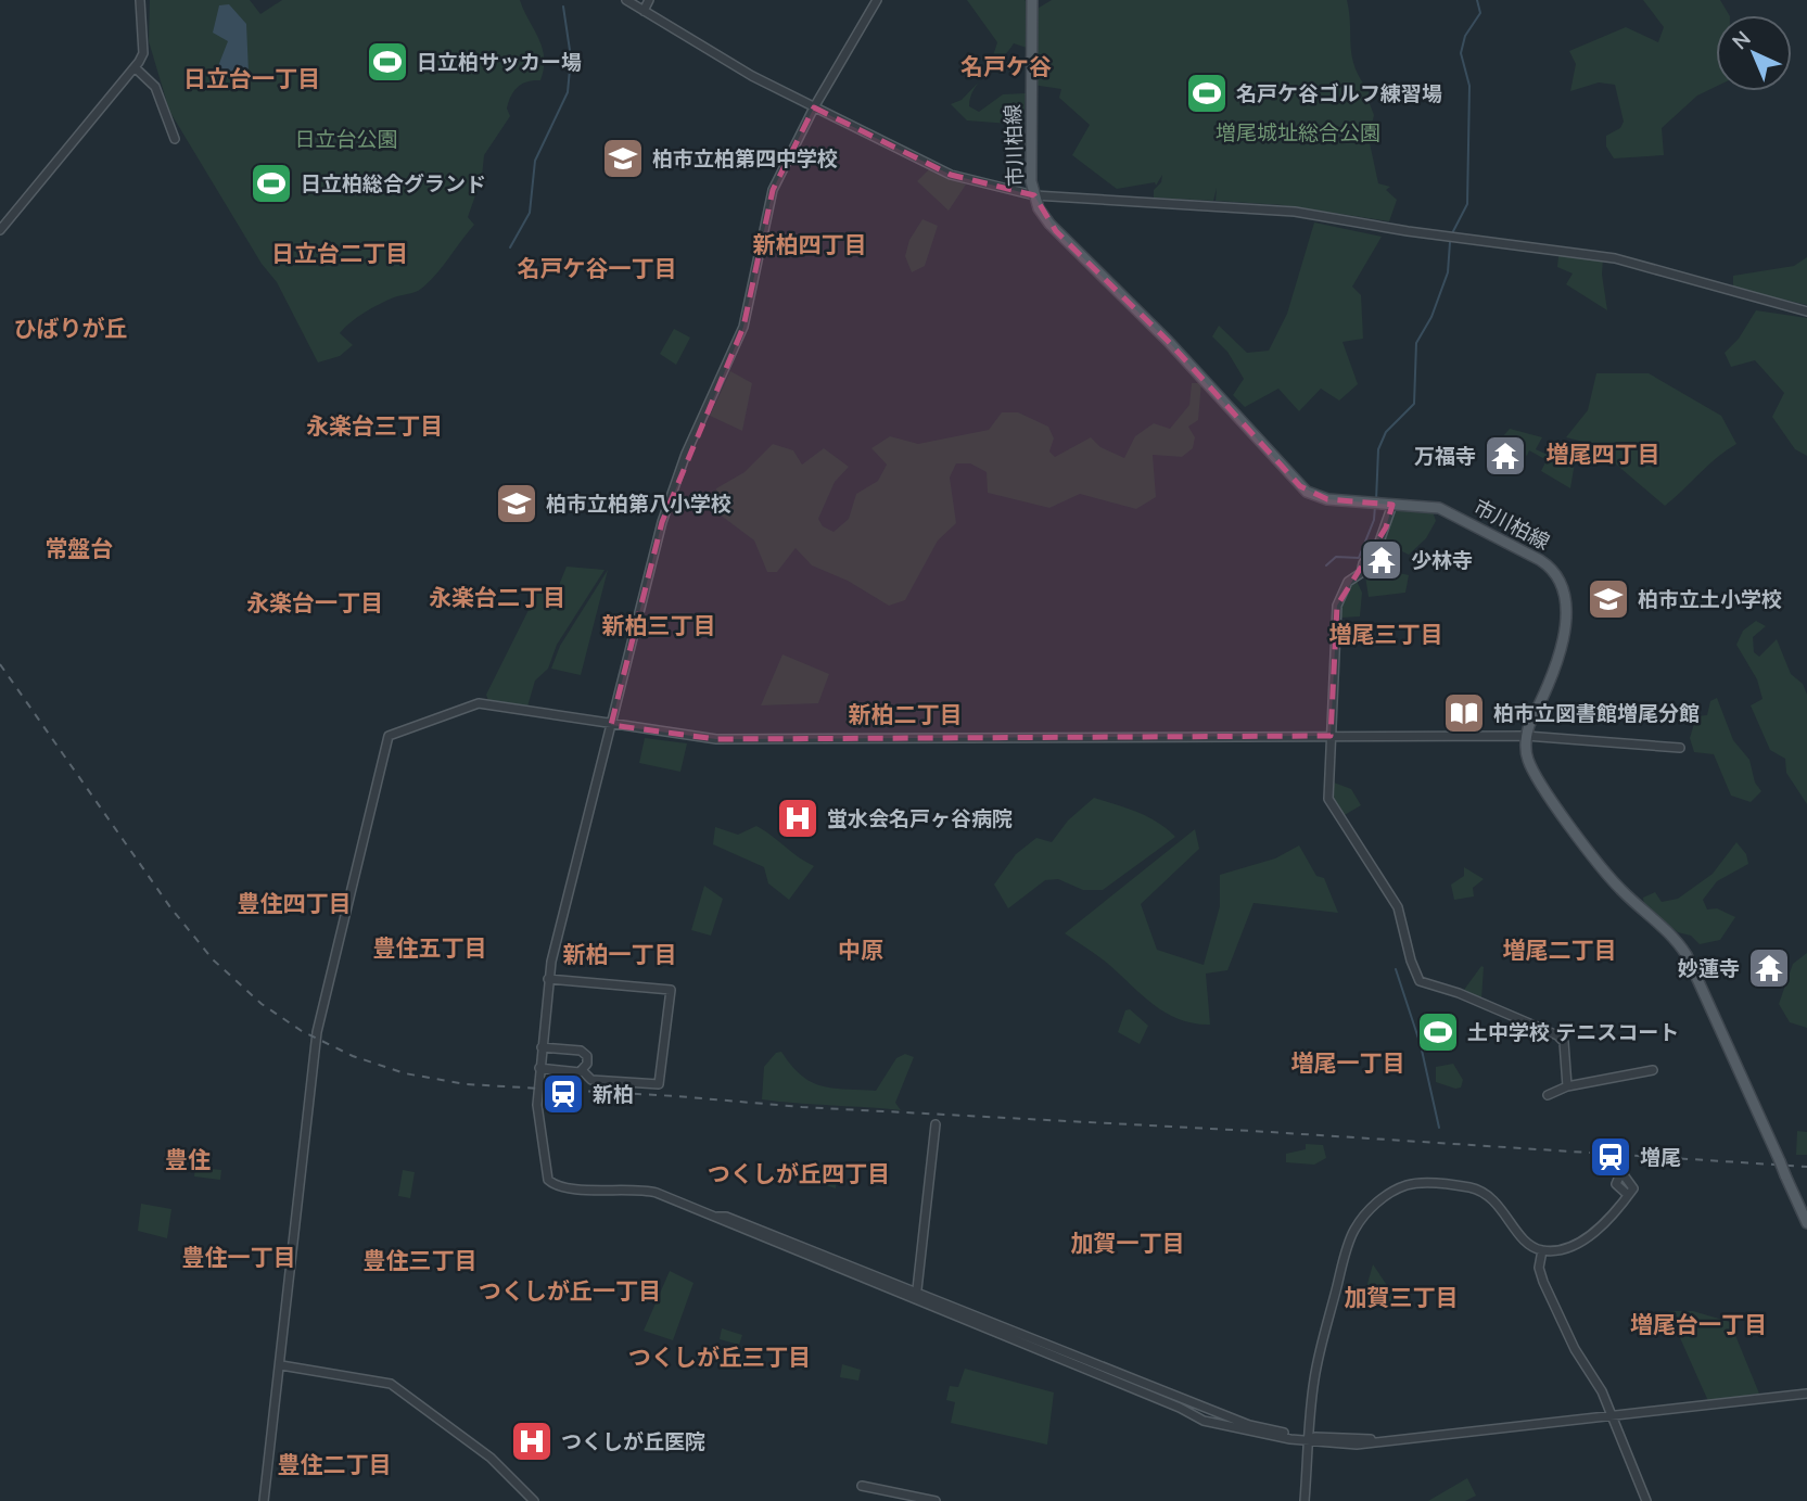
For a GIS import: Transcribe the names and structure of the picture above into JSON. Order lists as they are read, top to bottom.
{
  "streets": {
    "main road": ["市川柏線"]
  },
  "districts": [
    "名戸ケ谷",
    "日立台一丁目",
    "新柏四丁目",
    "日立台二丁目",
    "名戸ケ谷一丁目",
    "ひばりが丘",
    "永楽台三丁目",
    "増尾四丁目",
    "常盤台",
    "永楽台二丁目",
    "永楽台一丁目",
    "新柏三丁目",
    "増尾三丁目",
    "新柏二丁目",
    "豊住四丁目",
    "豊住五丁目",
    "中原",
    "増尾二丁目",
    "新柏一丁目",
    "増尾一丁目",
    "豊住",
    "つくしが丘四丁目",
    "加賀一丁目",
    "豊住一丁目",
    "豊住三丁目",
    "つくしが丘一丁目",
    "加賀三丁目",
    "増尾台一丁目",
    "つくしが丘三丁目",
    "豊住二丁目"
  ],
  "parks": ["増尾城址総合公園", "日立台公園"],
  "places": {
    "sports": [
      "日立柏サッカー場",
      "名戸ケ谷ゴルフ練習場",
      "日立柏総合グランド",
      "土中学校 テニスコート"
    ],
    "school or university": ["柏市立柏第四中学校", "柏市立柏第八小学校", "柏市立土小学校"],
    "temple": ["万福寺", "少林寺", "妙蓮寺"],
    "library": ["柏市立図書館増尾分館"],
    "hospital": ["蛍水会名戸ヶ谷病院", "つくしが丘医院"],
    "station": ["新柏", "増尾"]
  },
  "north": "top left"
}
